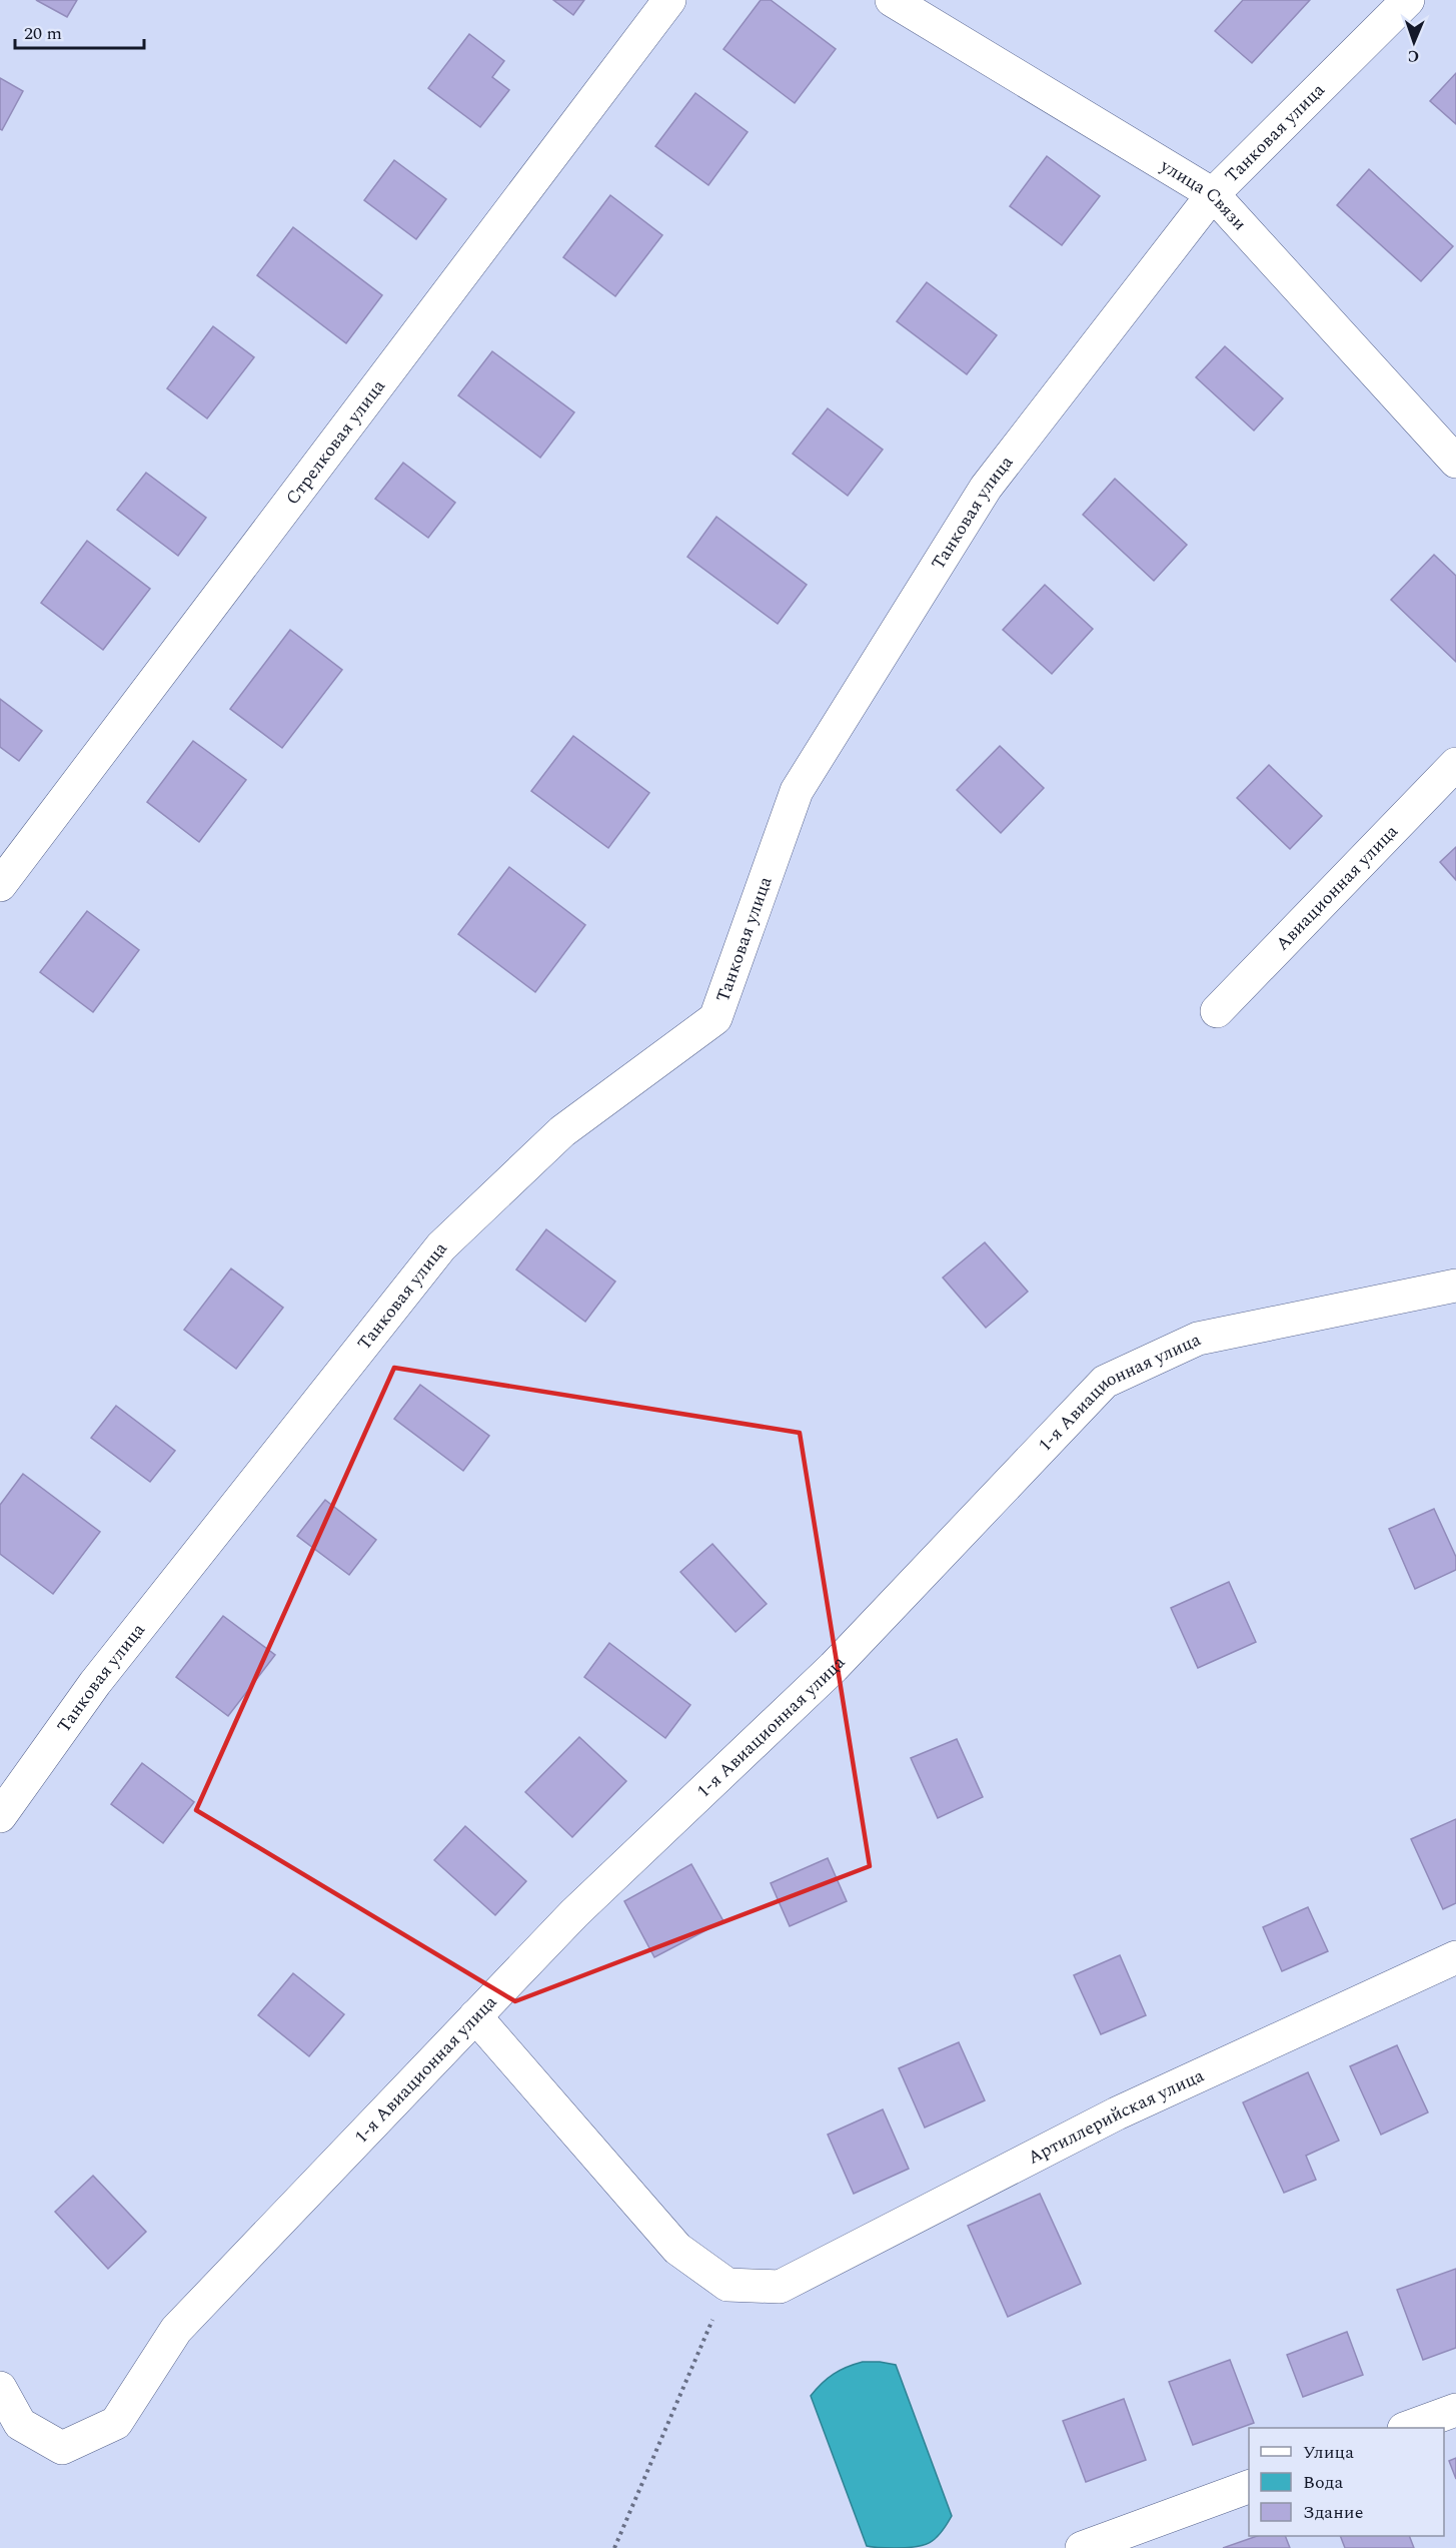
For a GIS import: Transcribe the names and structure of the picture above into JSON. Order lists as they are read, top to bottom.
{
  "streets": {
    "street": [
      "Танковая улица",
      "улица Связи",
      "Стрелковая улица",
      "Авиационная улица",
      "1-я Авиационная улица",
      "Артиллерийская улица"
    ]
  },
  "crossings": [
    ["Танковая улица", "улица Связи"]
  ],
  "legend": ["Улица", "Вода", "Здание"],
  "scale_bar": "20 m",
  "north": "bottom"
}
